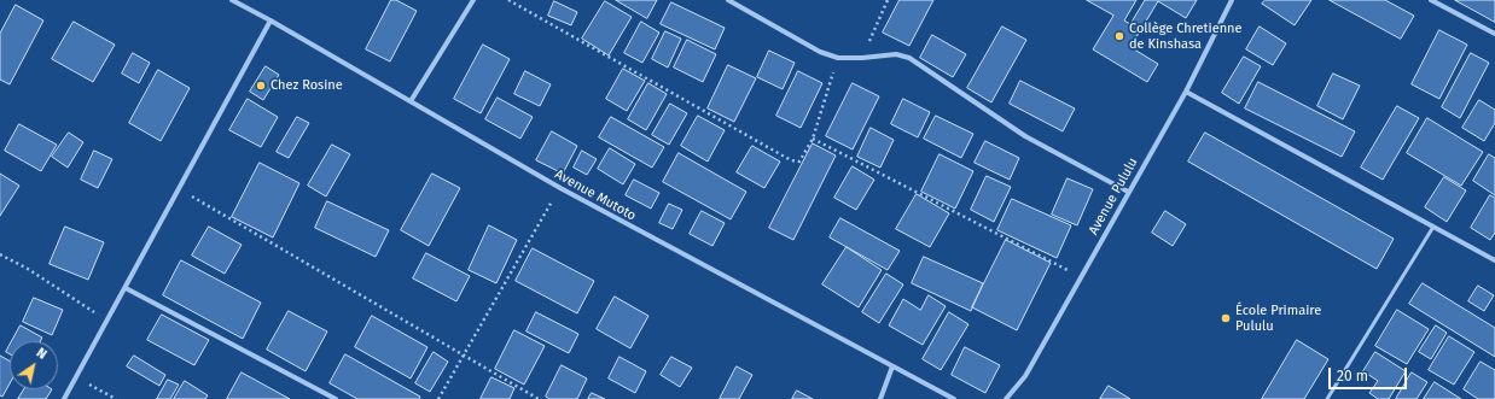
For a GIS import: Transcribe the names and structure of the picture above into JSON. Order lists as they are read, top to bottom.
{
  "streets": {
    "street": ["Avenue Mutoto", "Avenue Pululu"]
  },
  "places": ["Collège Chretienne de Kinshasa", "Chez Rosine", "École Primaire Pululu"],
  "scale_bar": "20 m",
  "north": "top right"
}
